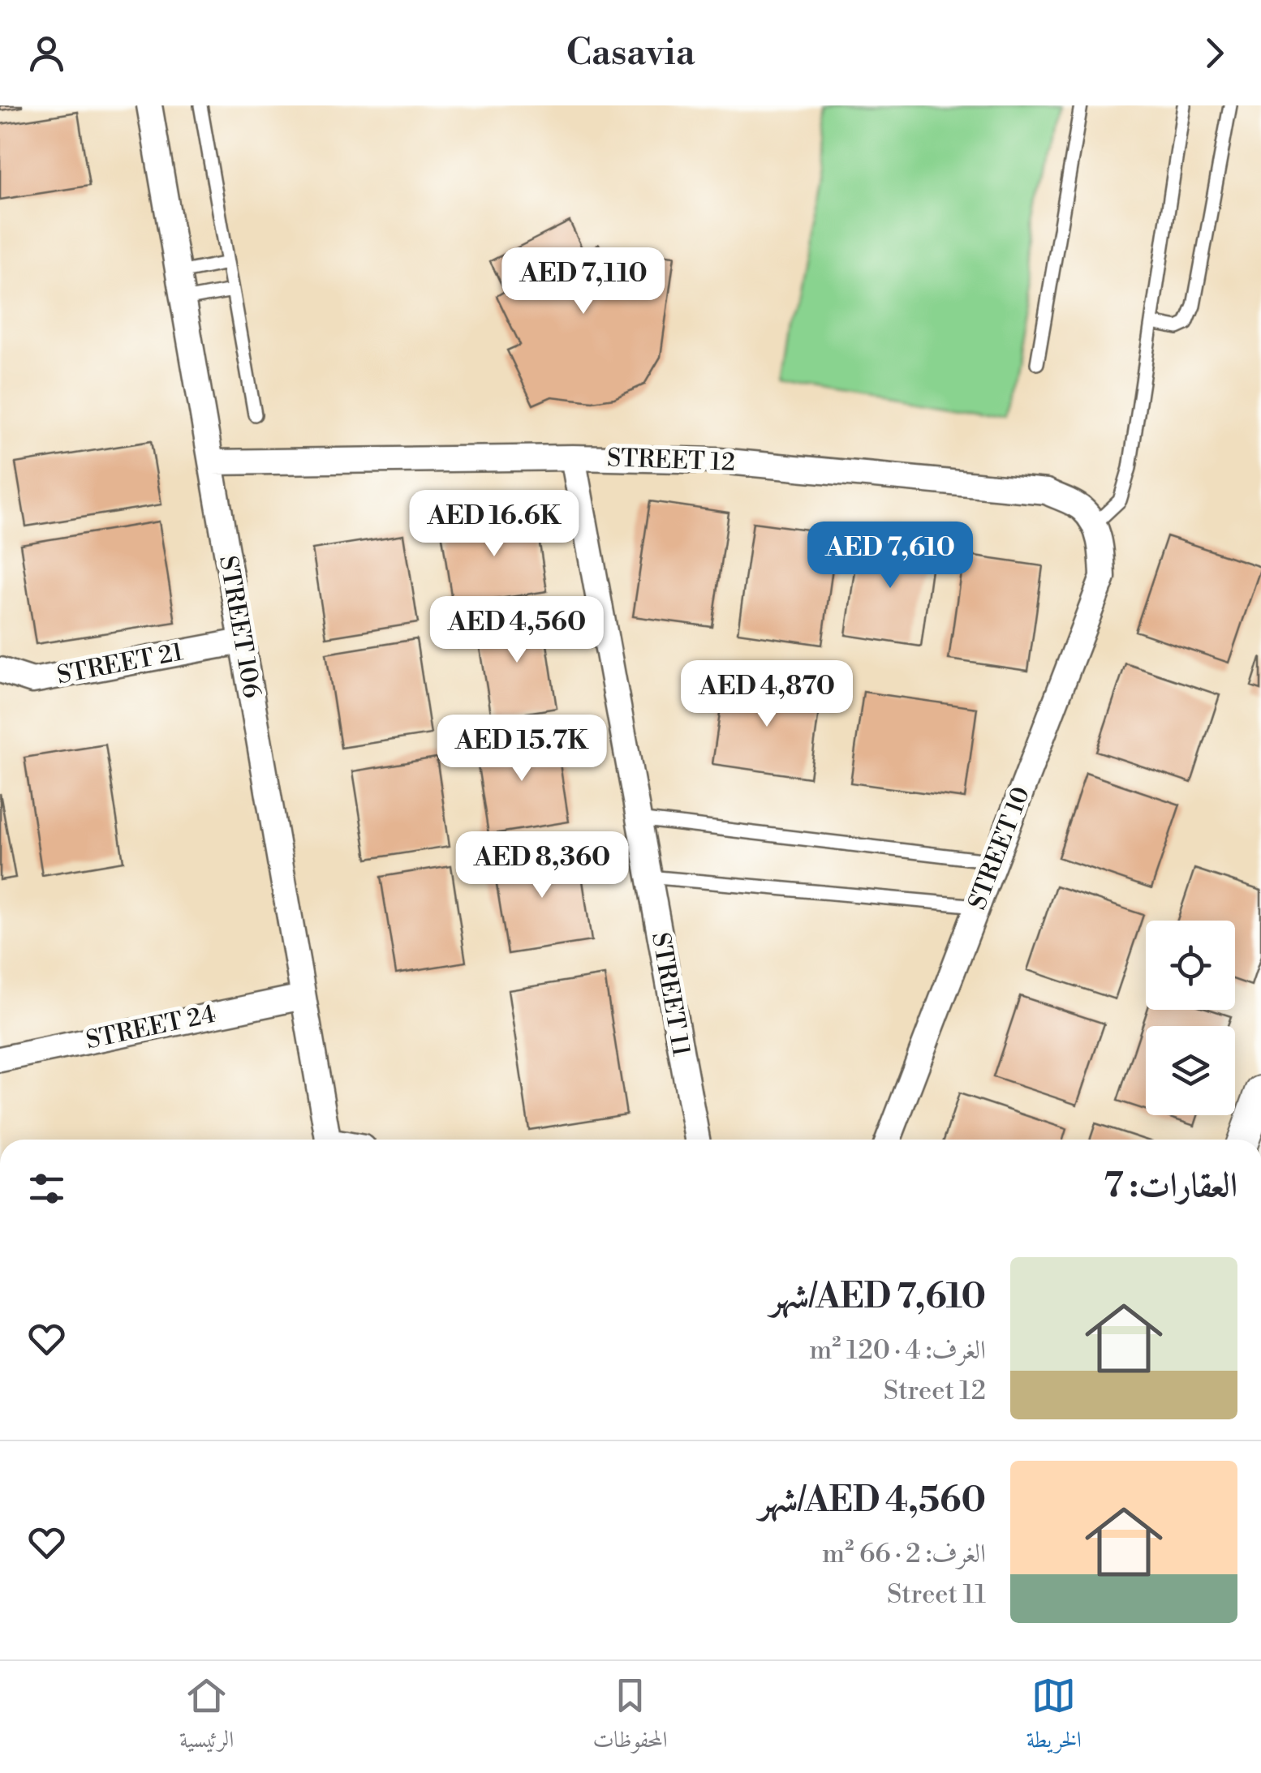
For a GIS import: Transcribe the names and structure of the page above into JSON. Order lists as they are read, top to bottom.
{
  "streets": {
    "street": [
      "STREET 12",
      "STREET 106",
      "STREET 21",
      "STREET 10",
      "STREET 11",
      "STREET 24"
    ]
  },
  "crossings": [
    ["STREET 12", "STREET 106"],
    ["STREET 12", "STREET 10"],
    ["STREET 12", "STREET 11"],
    ["STREET 106", "STREET 21"],
    ["STREET 106", "STREET 24"]
  ],
  "page": {
    "header": "Casavia",
    "price": [
      "AED 7,110",
      "AED 16.6K",
      "AED 7,610",
      "AED 4,560",
      "AED 4,870",
      "AED 15.7K",
      "AED 8,360"
    ],
    "heading": "العقارات: 7",
    "list": [
      {
        "name": "AED 7,610/شهر",
        "note": "الغرف: 4 · 120 m² · Street 12"
      },
      {
        "name": "AED 4,560/شهر",
        "note": "الغرف: 2 · 66 m² · Street 11"
      }
    ],
    "tabs": ["الخريطة", "المحفوظات", "الرئيسية"]
  }
}
